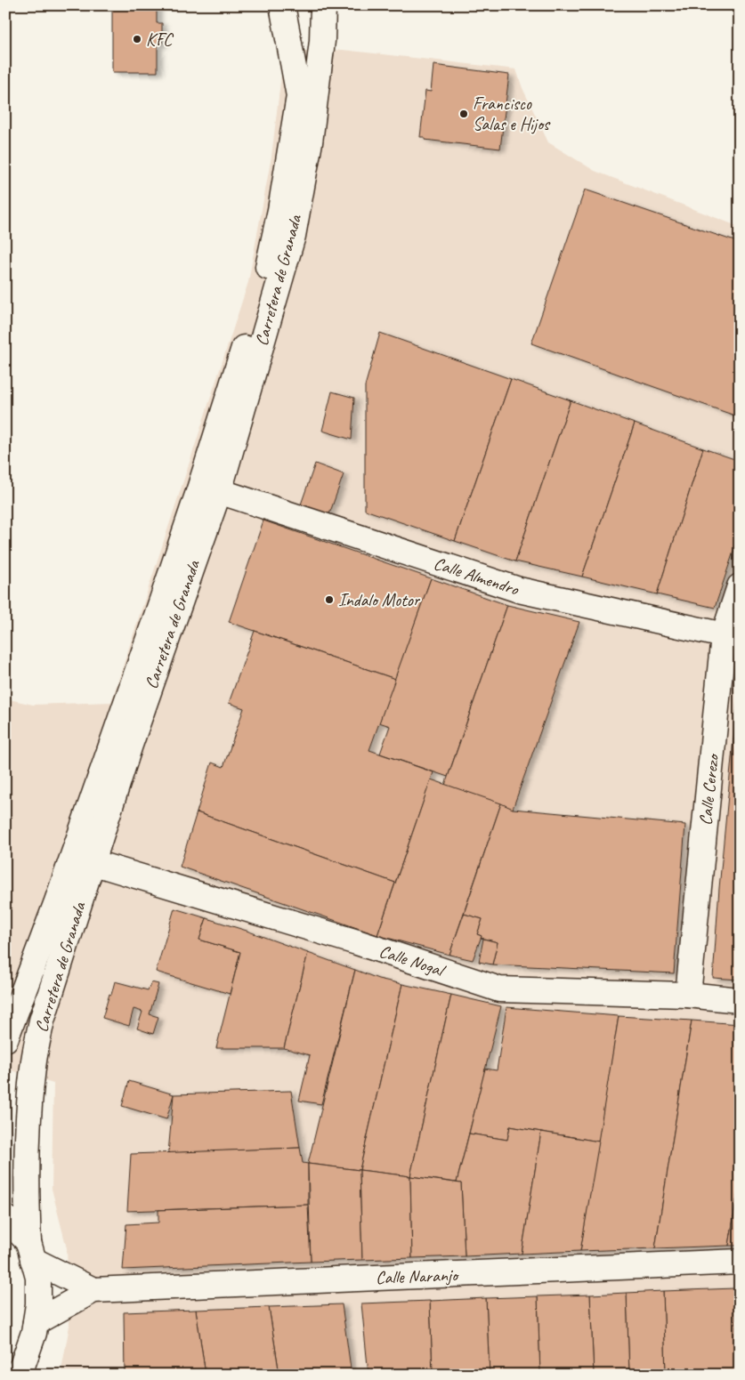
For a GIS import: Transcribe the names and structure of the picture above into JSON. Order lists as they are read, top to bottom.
{
  "streets": {
    "main road": [
      "Carretera de Granada",
      "Calle Almendro",
      "Calle Cerezo",
      "Calle Nogal",
      "Calle Naranjo"
    ]
  },
  "crossings": [
    ["Carretera de Granada", "Calle Almendro"],
    ["Carretera de Granada", "Calle Nogal"],
    ["Carretera de Granada", "Calle Naranjo"],
    ["Calle Almendro", "Calle Cerezo"],
    ["Calle Cerezo", "Calle Nogal"]
  ],
  "places": ["KFC", "Francisco Salas e Hijos", "Indalo Motor"]
}
